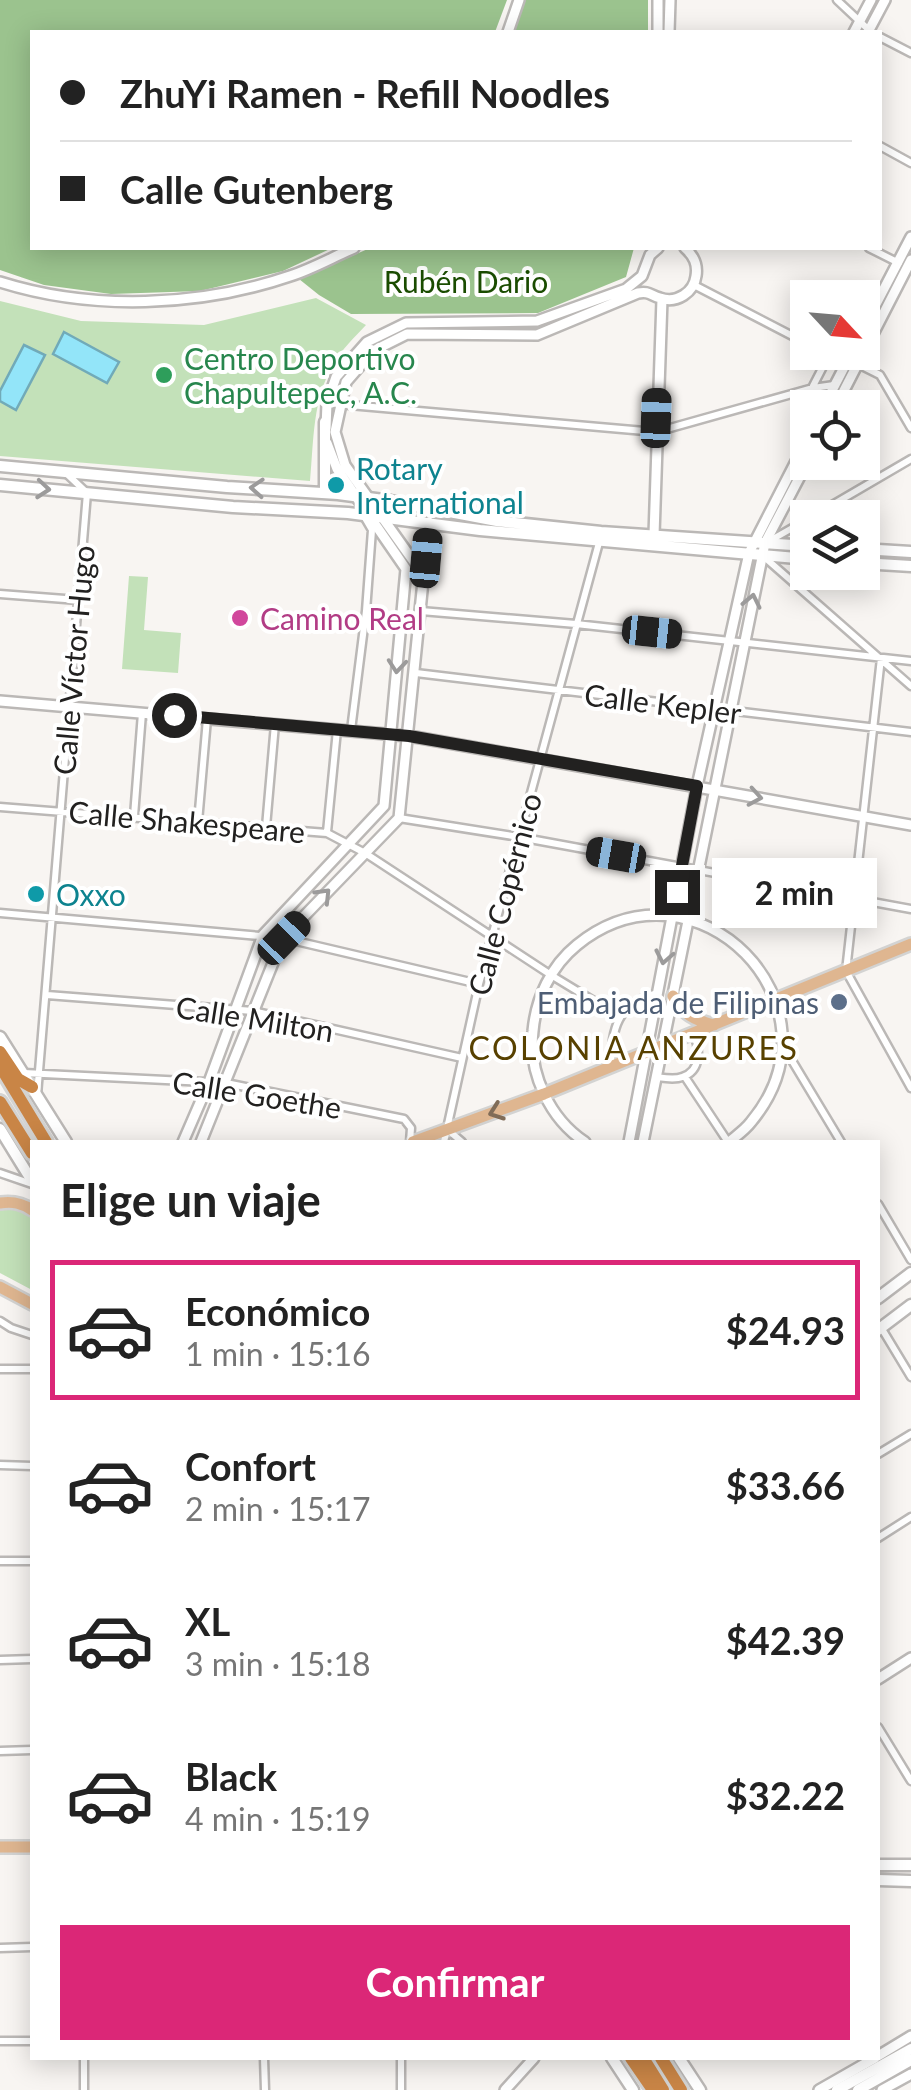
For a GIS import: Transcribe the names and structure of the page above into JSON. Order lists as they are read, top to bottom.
{
  "streets": {
    "street": [
      "Calle Víctor Hugo",
      "Calle Kepler",
      "Calle Shakespeare",
      "Calle Copérnico",
      "Calle Milton",
      "Calle Goethe"
    ]
  },
  "crossings": [
    ["Calle Víctor Hugo", "Calle Shakespeare"],
    ["Calle Víctor Hugo", "Calle Milton"],
    ["Calle Víctor Hugo", "Calle Goethe"],
    ["Calle Kepler", "Calle Copérnico"],
    ["Calle Shakespeare", "Calle Copérnico"],
    ["Calle Copérnico", "Calle Milton"]
  ],
  "districts": ["COLONIA ANZURES"],
  "parks": ["Rubén Dario"],
  "places": [
    "Centro Deportivo Chapultepec, A.C.",
    "Rotary International",
    "Camino Real",
    "Oxxo",
    "Embajada de Filipinas"
  ],
  "north": "bottom right",
  "page": {
    "banner": ["ZhuYi Ramen - Refill Noodles", "Calle Gutenberg"],
    "bubble": "2 min",
    "heading": "Elige un viaje",
    "list": [
      {
        "name": "Económico",
        "note": "1 min · 15:16",
        "value": "$24.93"
      },
      {
        "name": "Confort",
        "note": "2 min · 15:17",
        "value": "$33.66"
      },
      {
        "name": "XL",
        "note": "3 min · 15:18",
        "value": "$42.39"
      },
      {
        "name": "Black",
        "note": "4 min · 15:19",
        "value": "$32.22"
      }
    ],
    "buttons": "Confirmar"
  }
}
